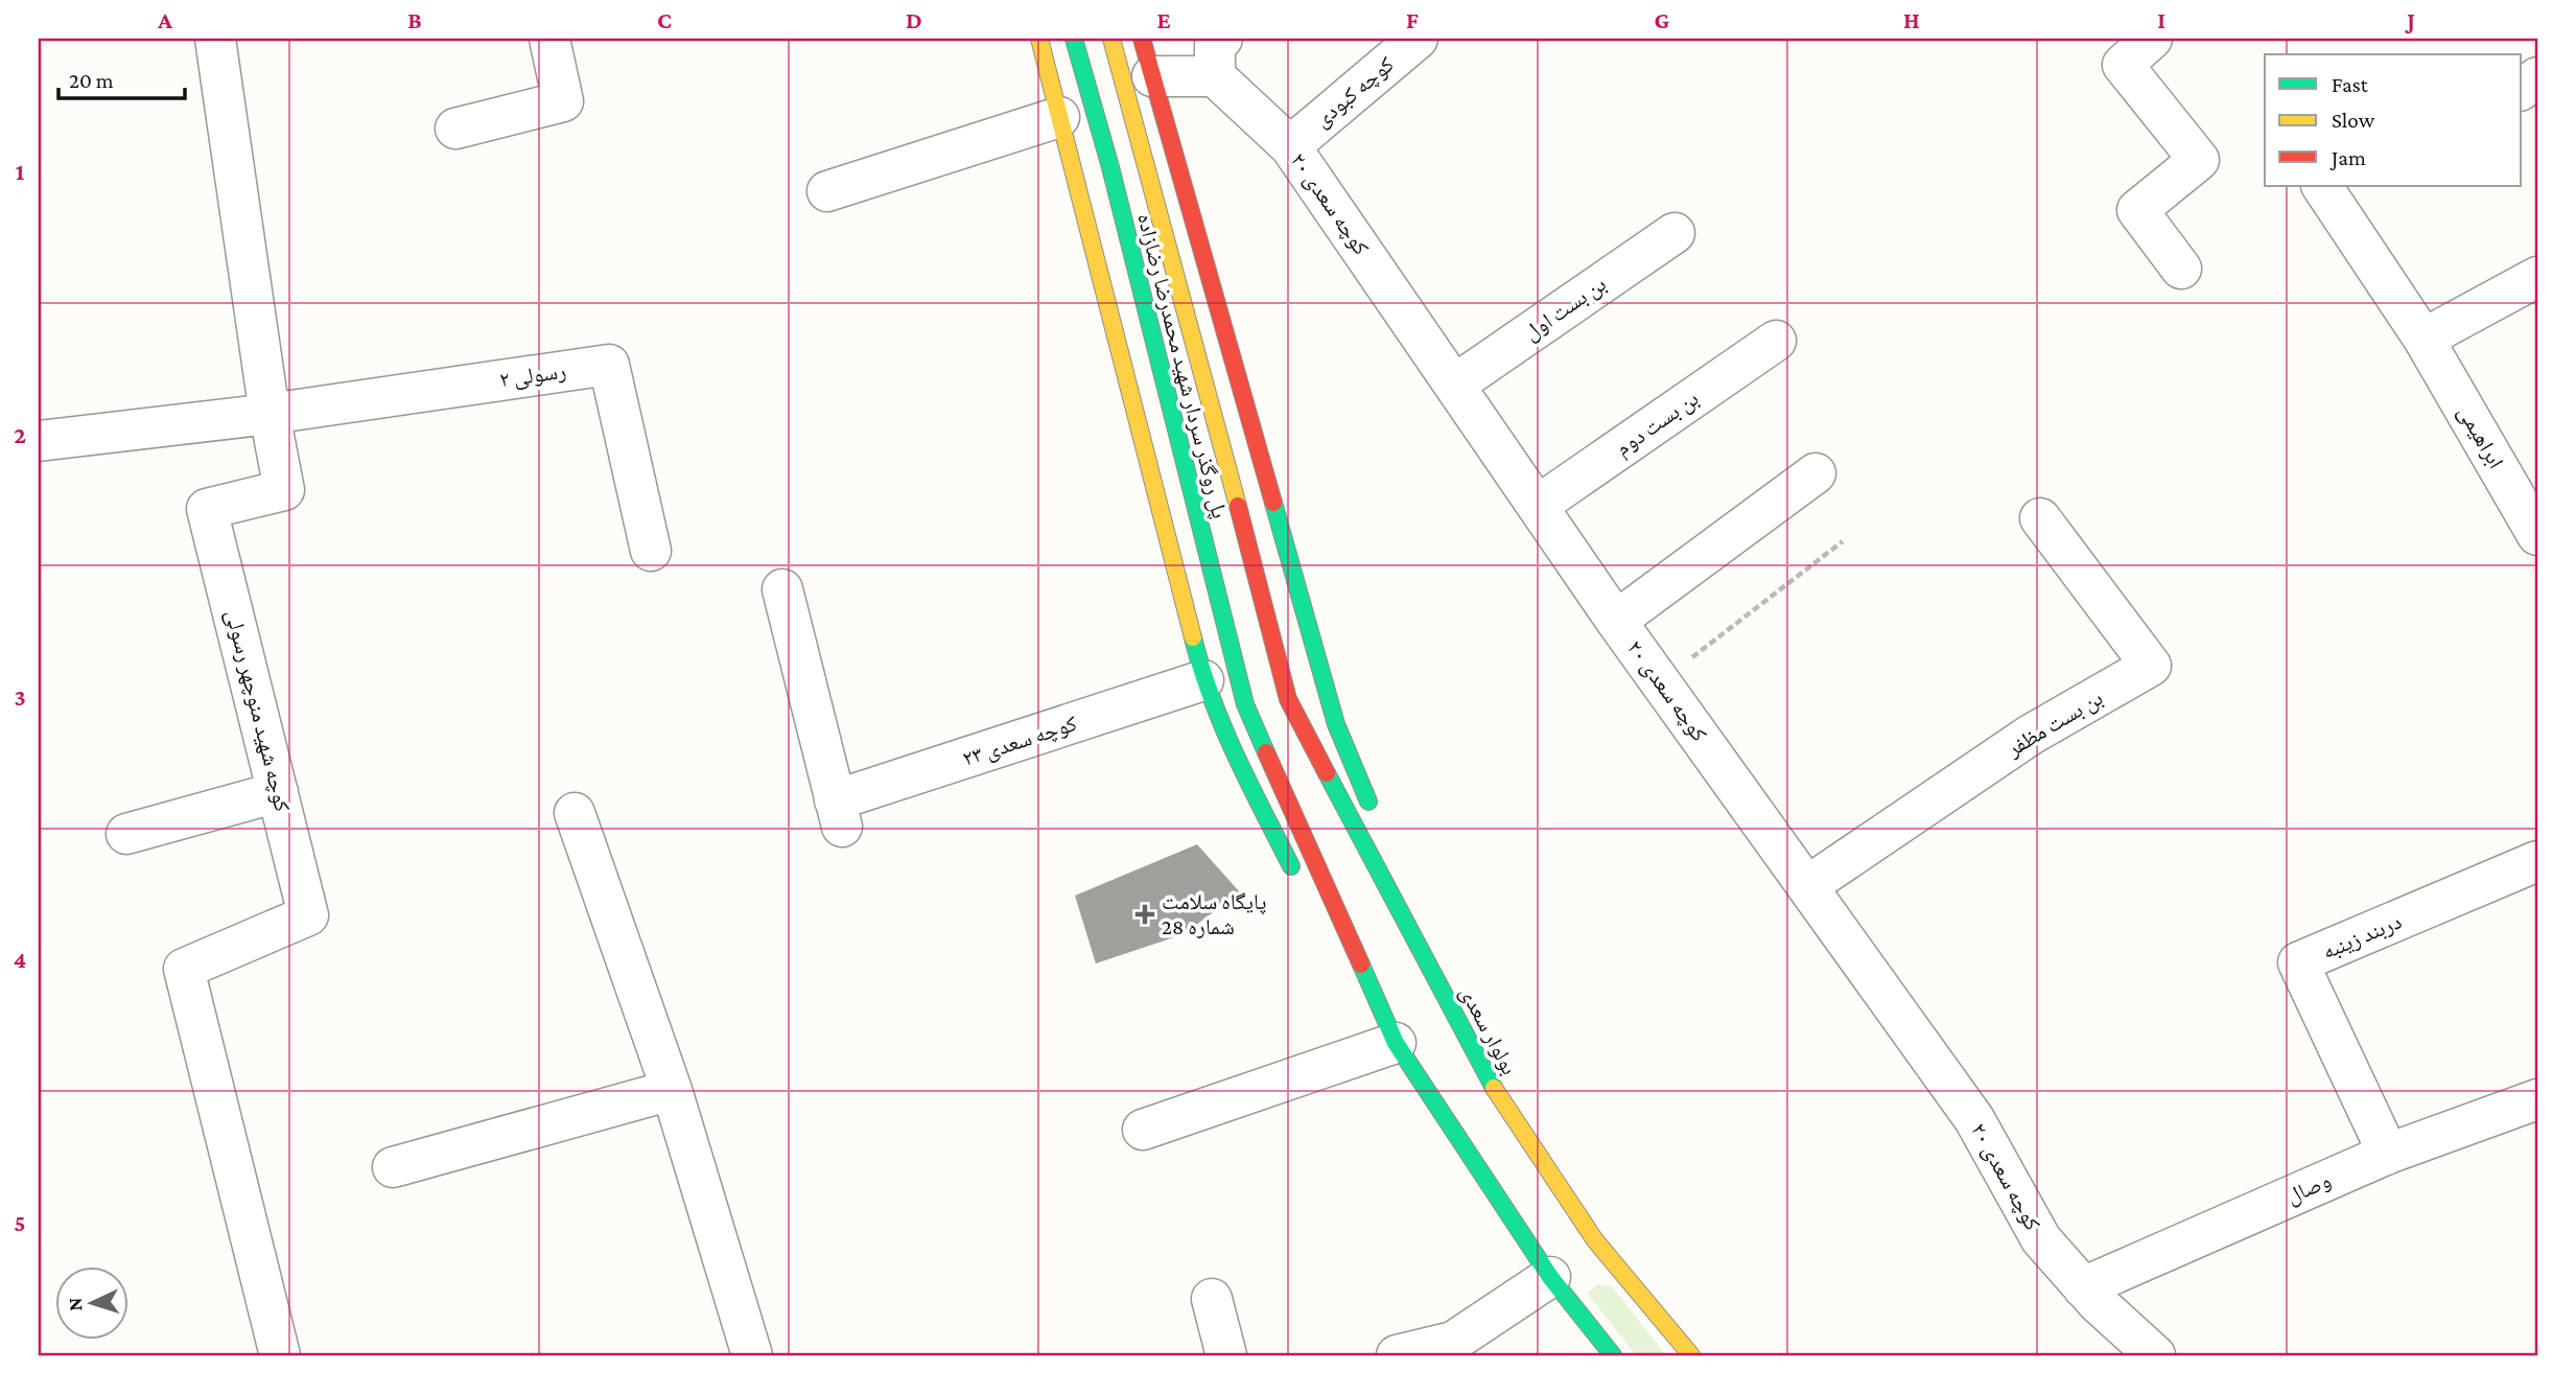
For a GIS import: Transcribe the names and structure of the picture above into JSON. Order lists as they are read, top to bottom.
{
  "streets": {
    "main road": ["پل روگذر سردار شهید محمدرضا رضازاده", "بولوار سعدی"],
    "street": [
      "کوچه کبودی",
      "کوچه سعدی ۲۰",
      "بن بست اول",
      "رسولی ۲",
      "بن بست دوم",
      "ابراهیمی",
      "کوچه شهید منوچهر رسولی",
      "بن بست مظفر",
      "کوچه سعدی ۲۳",
      "دربند زینبه",
      "وصال"
    ]
  },
  "crossings": [
    ["کوچه کبودی", "کوچه سعدی ۲۰"],
    ["کوچه سعدی ۲۰", "بن بست اول"],
    ["کوچه سعدی ۲۰", "بن بست دوم"],
    ["کوچه سعدی ۲۰", "بن بست مظفر"],
    ["کوچه سعدی ۲۰", "وصال"],
    ["پل روگذر سردار شهید محمدرضا رضازاده", "بولوار سعدی"],
    ["رسولی ۲", "کوچه شهید منوچهر رسولی"],
    ["دربند زینبه", "وصال"]
  ],
  "places": {
    "health": ["پایگاه سلامت شماره 28"]
  },
  "legend": ["Fast", "Slow", "Jam"],
  "scale_bar": "20 m",
  "north": "left",
  "grid": {
    "columns": [
      "A",
      "B",
      "C",
      "D",
      "E",
      "F",
      "G",
      "H",
      "I",
      "J"
    ],
    "rows": [
      "1",
      "2",
      "3",
      "4",
      "5"
    ]
  }
}
